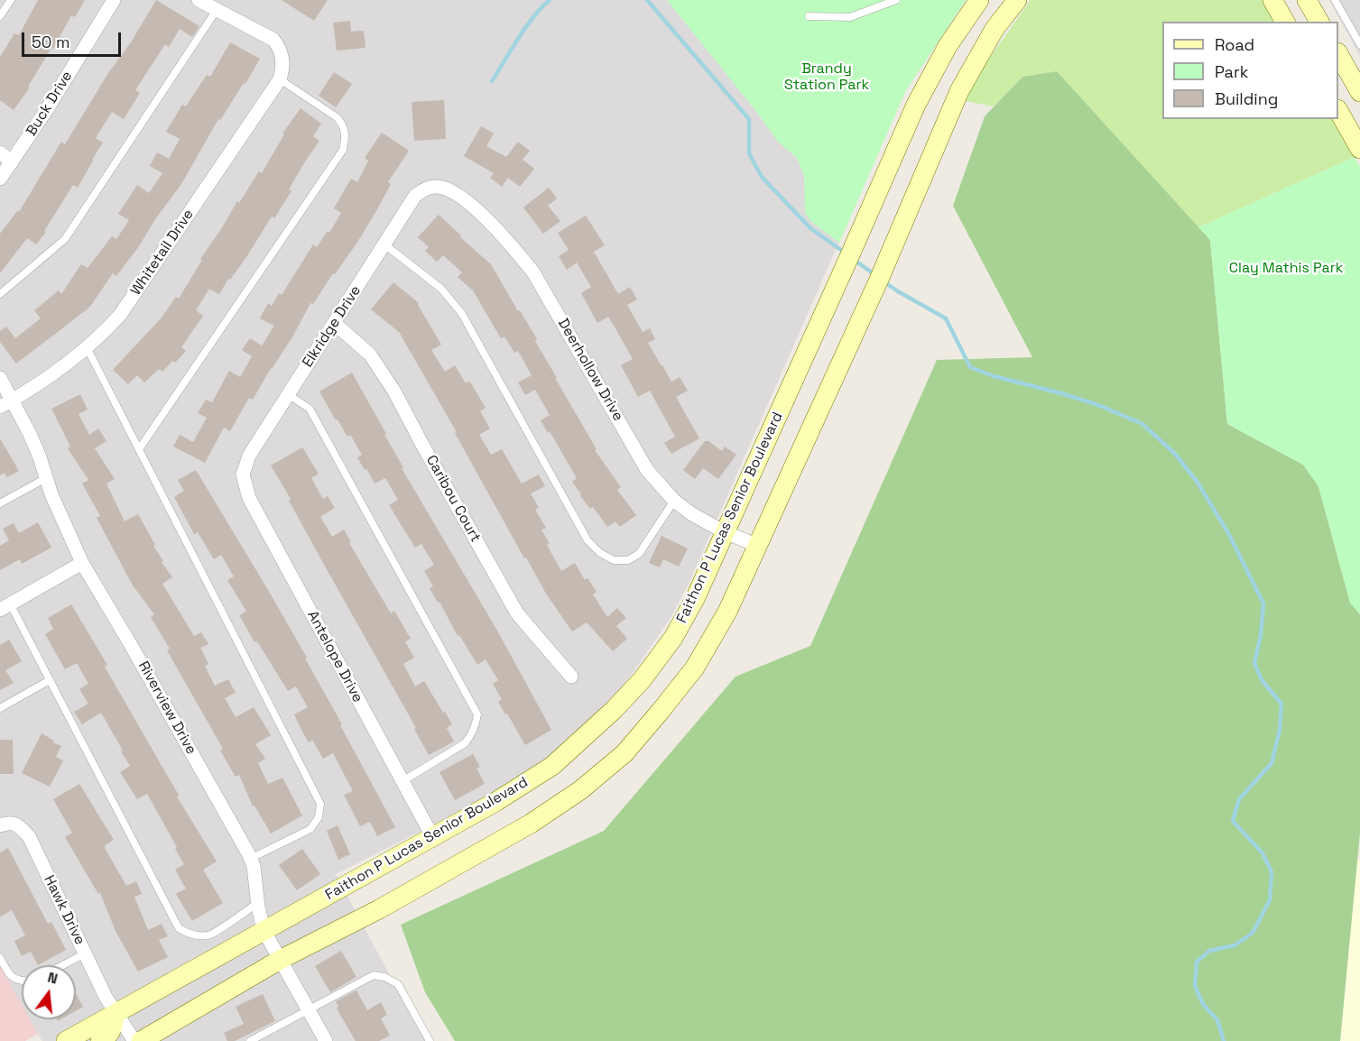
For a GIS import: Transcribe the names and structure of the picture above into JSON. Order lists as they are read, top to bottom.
{
  "streets": {
    "main road": ["Faithon P Lucas Senior Boulevard"],
    "street": [
      "Buck Drive",
      "Whitetail Drive",
      "Elkridge Drive",
      "Deerhollow Drive",
      "Caribou Court",
      "Antelope Drive",
      "Riverview Drive",
      "Hawk Drive"
    ]
  },
  "crossings": [
    ["Whitetail Drive", "Riverview Drive"],
    ["Elkridge Drive", "Deerhollow Drive"],
    ["Elkridge Drive", "Caribou Court"],
    ["Elkridge Drive", "Antelope Drive"],
    ["Deerhollow Drive", "Faithon P Lucas Senior Boulevard"],
    ["Faithon P Lucas Senior Boulevard", "Antelope Drive"],
    ["Faithon P Lucas Senior Boulevard", "Riverview Drive"],
    ["Faithon P Lucas Senior Boulevard", "Hawk Drive"]
  ],
  "parks": ["Brandy Station Park", "Clay Mathis Park"],
  "legend": ["Road", "Park", "Building"],
  "scale_bar": "50 m",
  "north": "top"
}
